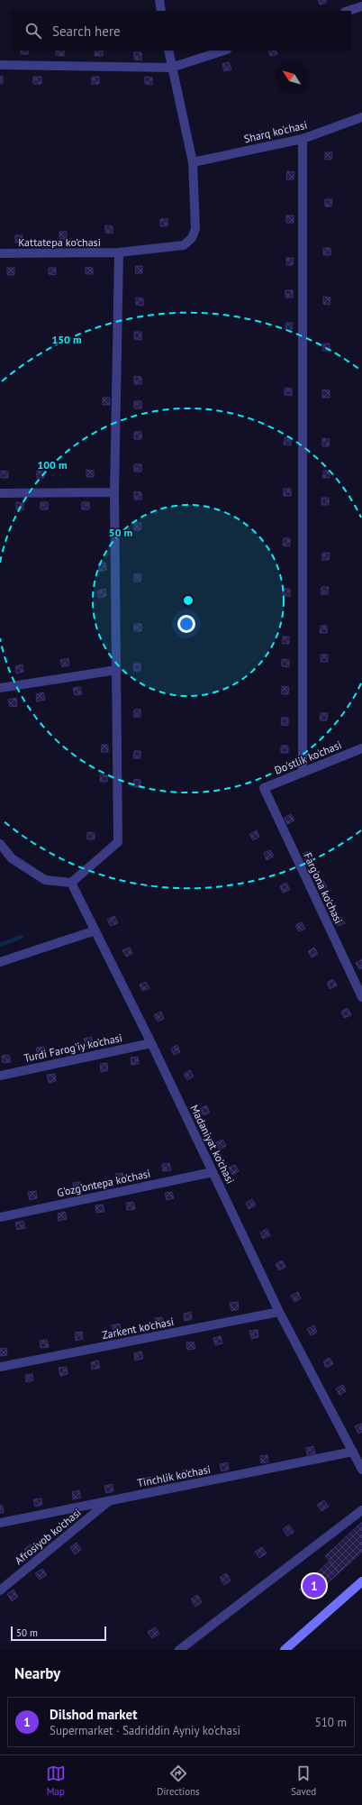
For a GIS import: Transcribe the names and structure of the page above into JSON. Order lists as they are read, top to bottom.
{
  "streets": {
    "street": [
      "Sharq ko'chasi",
      "Kattatepa ko'chasi",
      "Do'stlik ko'chasi",
      "Farg'ona ko'chasi",
      "Turdi Farog'iy ko'chasi",
      "Madaniyat ko'chasi",
      "G'ozg'ontepa ko'chasi",
      "Zarkent ko'chasi",
      "Tinchlik ko'chasi",
      "Afrosiyob ko'chasi"
    ]
  },
  "crossings": [
    ["Sharq ko'chasi", "Kattatepa ko'chasi"],
    ["Do'stlik ko'chasi", "Farg'ona ko'chasi"],
    ["Turdi Farog'iy ko'chasi", "Madaniyat ko'chasi"],
    ["Madaniyat ko'chasi", "G'ozg'ontepa ko'chasi"],
    ["Madaniyat ko'chasi", "Zarkent ko'chasi"],
    ["Madaniyat ko'chasi", "Tinchlik ko'chasi"],
    ["Tinchlik ko'chasi", "Afrosiyob ko'chasi"]
  ],
  "scale_bar": "50 m",
  "north": "top left",
  "page": {
    "search": "Search here",
    "pins": "1",
    "scale": "50 m",
    "heading": "Nearby",
    "list": [
      {
        "mark": "1",
        "name": "Dilshod market",
        "note": "Supermarket · Sadriddin Ayniy ko'chasi",
        "value": "510 m"
      }
    ],
    "nav": ["Map", "Directions", "Saved"]
  },
  "rings": ["150 m", "100 m", "50 m"]
}
